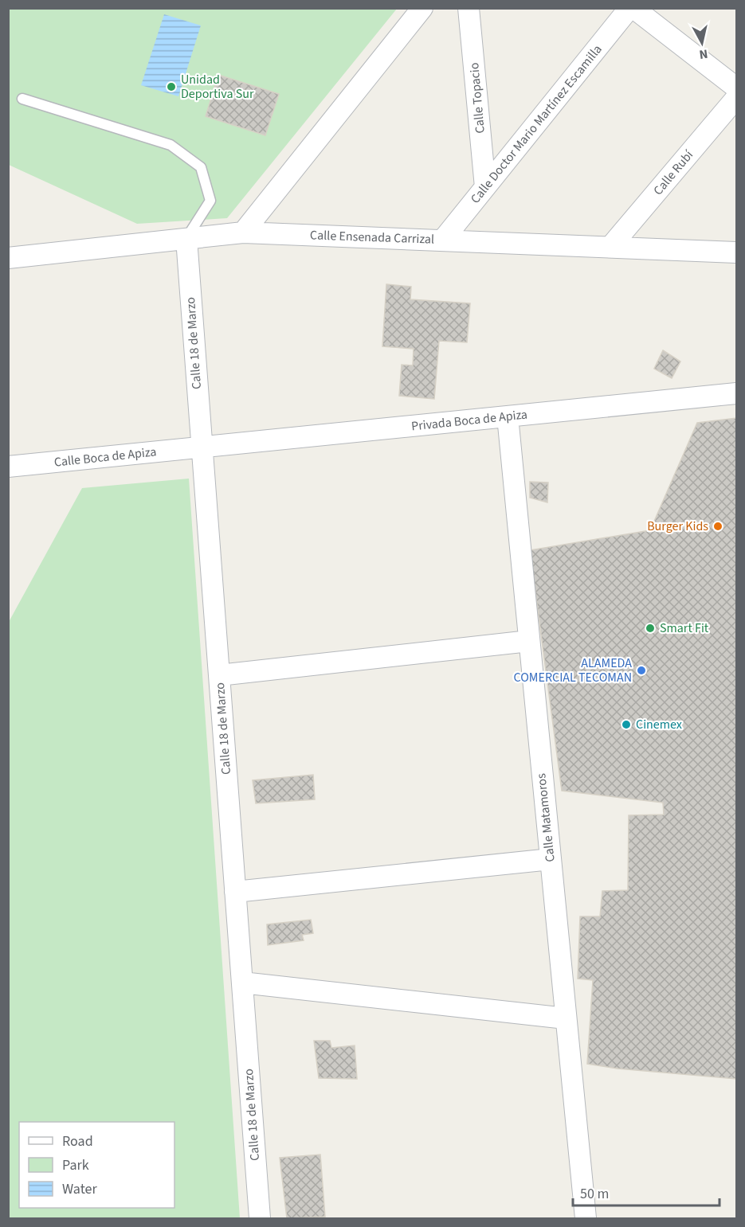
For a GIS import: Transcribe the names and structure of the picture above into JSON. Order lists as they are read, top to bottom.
{
  "streets": {
    "street": [
      "Calle Topacio",
      "Calle Doctor Mario Martínez Escamilla",
      "Calle Rubí",
      "Calle Ensenada Carrizal",
      "Calle 18 de Marzo",
      "Privada Boca de Apiza",
      "Calle Boca de Apiza",
      "Calle Matamoros"
    ]
  },
  "crossings": [
    ["Calle Topacio", "Calle Doctor Mario Martínez Escamilla"],
    ["Calle Doctor Mario Martínez Escamilla", "Calle Ensenada Carrizal"],
    ["Calle Rubí", "Calle Ensenada Carrizal"],
    ["Calle Ensenada Carrizal", "Calle 18 de Marzo"],
    ["Calle 18 de Marzo", "Privada Boca de Apiza"],
    ["Calle 18 de Marzo", "Calle Boca de Apiza"],
    ["Privada Boca de Apiza", "Calle Boca de Apiza"],
    ["Privada Boca de Apiza", "Calle Matamoros"]
  ],
  "places": [
    "Unidad Deportiva Sur",
    "Burger Kids",
    "Smart Fit",
    "ALAMEDA COMERCIAL TECOMAN",
    "Cinemex"
  ],
  "legend": ["Road", "Park", "Water"],
  "scale_bar": "50 m",
  "north": "bottom"
}
